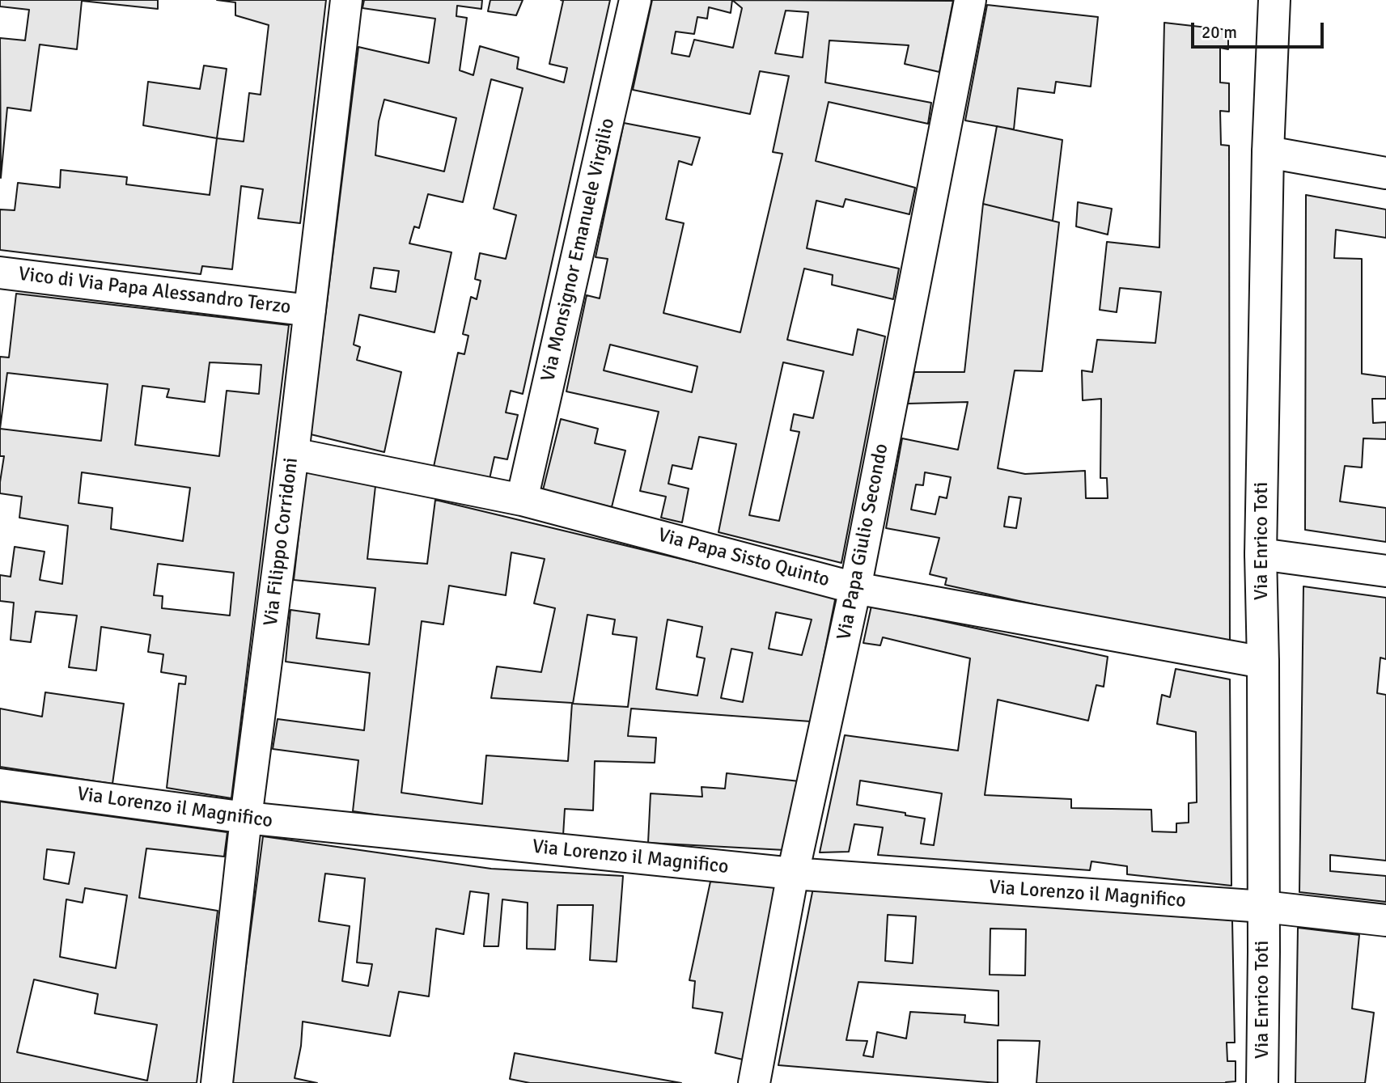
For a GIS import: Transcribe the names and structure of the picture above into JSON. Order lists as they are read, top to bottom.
{
  "streets": {
    "street": [
      "Via Monsignor Emanuele Virgilio",
      "Vico di Via Papa Alessandro Terzo",
      "Via Enrico Toti",
      "Via Filippo Corridoni",
      "Via Papa Giulio Secondo",
      "Via Papa Sisto Quinto",
      "Via Lorenzo il Magnifico"
    ]
  },
  "crossings": [
    ["Via Monsignor Emanuele Virgilio", "Via Papa Sisto Quinto"],
    ["Vico di Via Papa Alessandro Terzo", "Via Filippo Corridoni"],
    ["Via Enrico Toti", "Via Papa Sisto Quinto"],
    ["Via Enrico Toti", "Via Lorenzo il Magnifico"],
    ["Via Filippo Corridoni", "Via Papa Sisto Quinto"],
    ["Via Filippo Corridoni", "Via Lorenzo il Magnifico"],
    ["Via Papa Giulio Secondo", "Via Papa Sisto Quinto"],
    ["Via Papa Giulio Secondo", "Via Lorenzo il Magnifico"]
  ],
  "scale_bar": "20 m"
}
